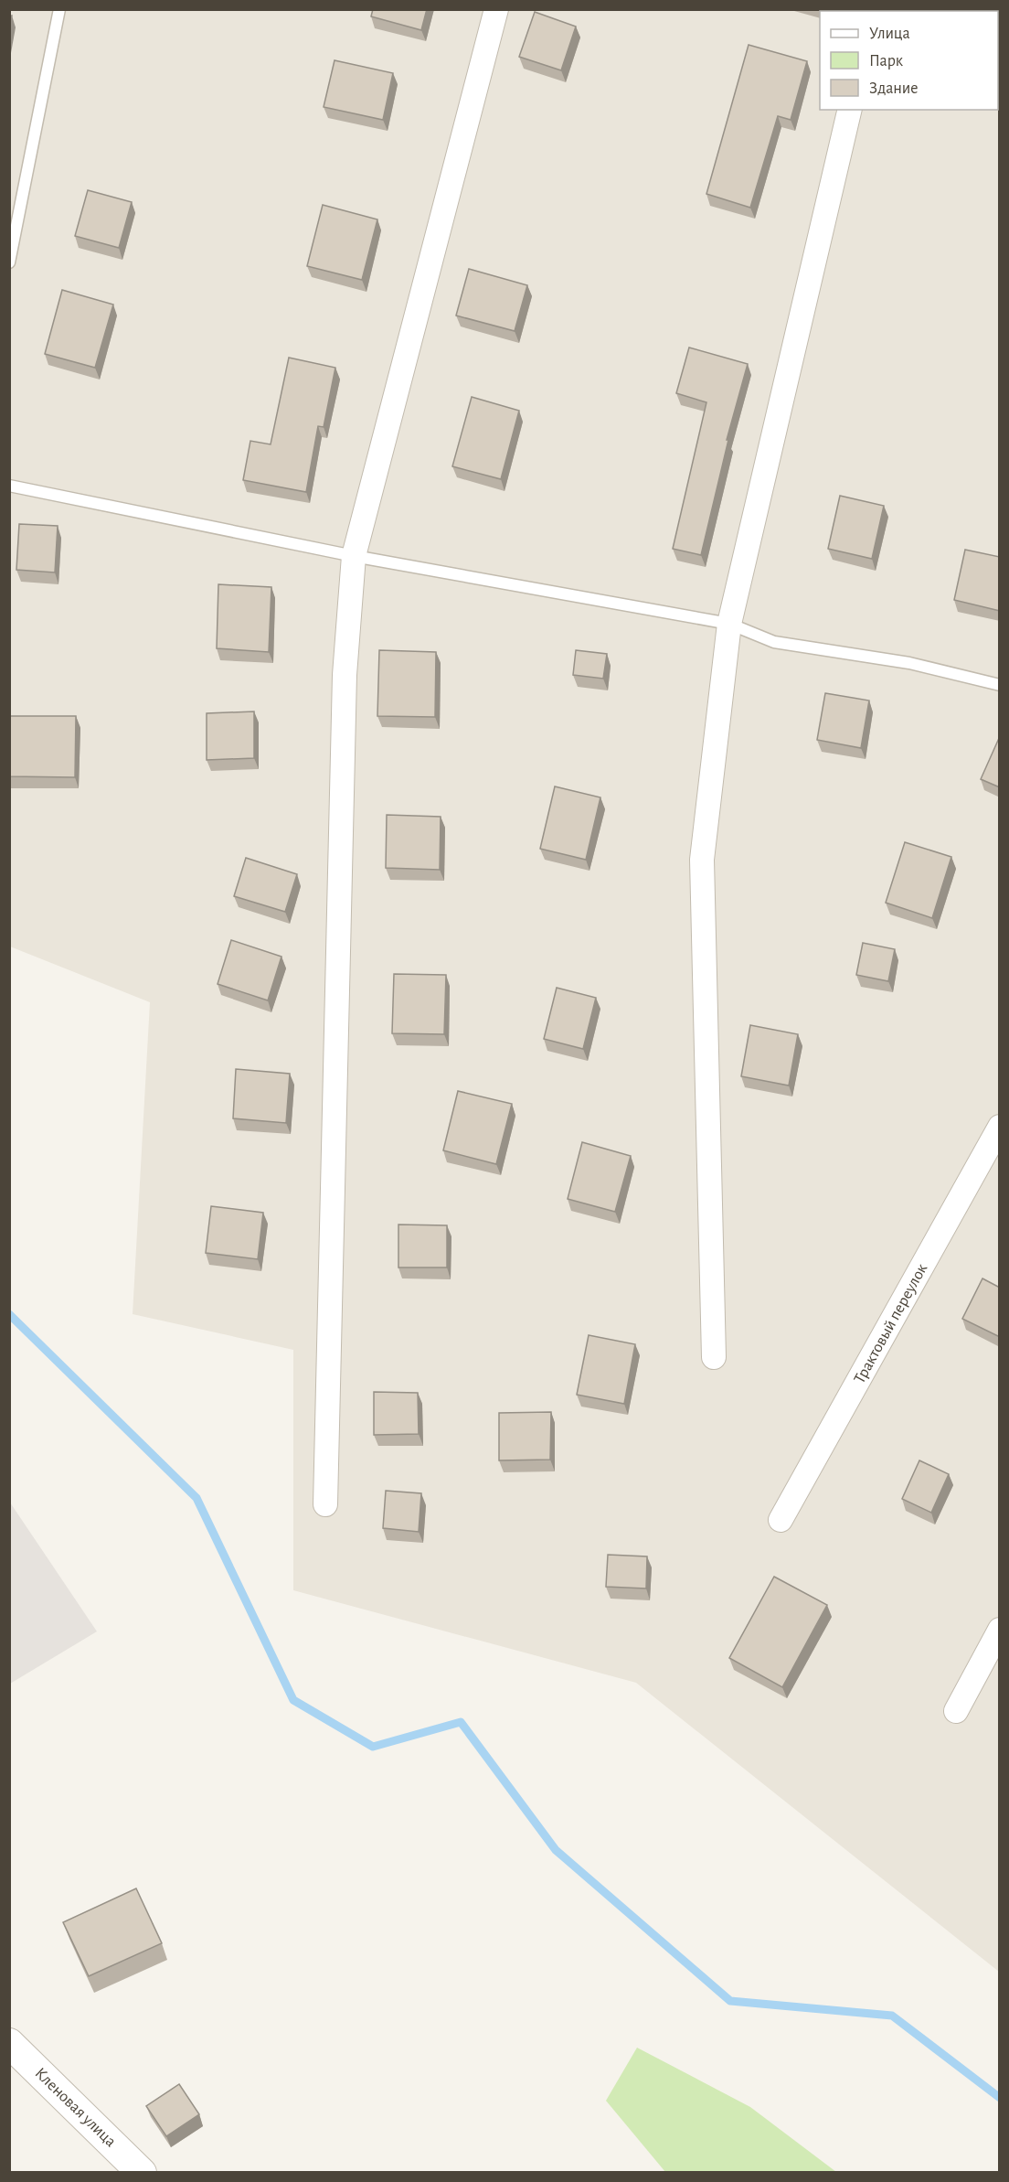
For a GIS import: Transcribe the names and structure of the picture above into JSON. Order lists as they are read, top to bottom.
{
  "streets": {
    "street": ["Трактовый переулок", "Кленовая улица"]
  },
  "legend": ["Улица", "Парк", "Здание"]
}
